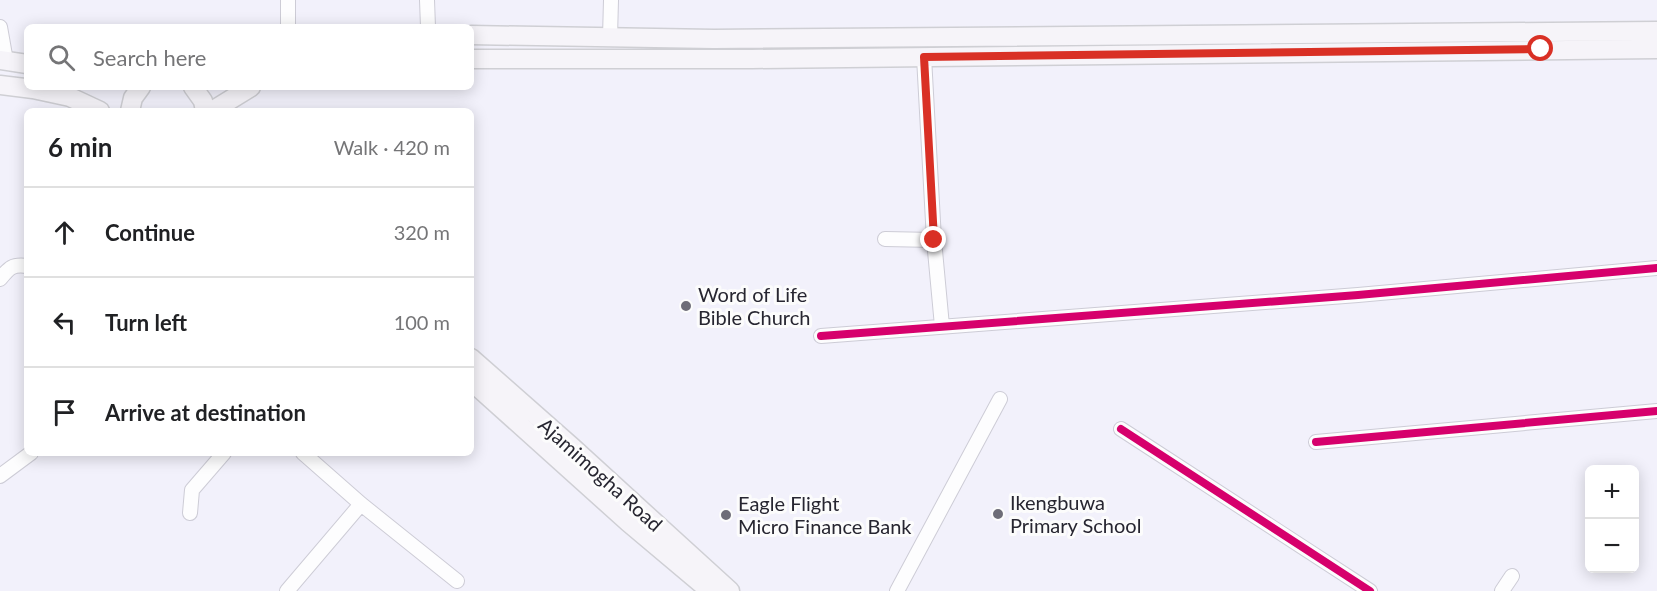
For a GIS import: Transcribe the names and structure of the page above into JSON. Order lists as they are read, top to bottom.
{
  "streets": {
    "main road": ["Ajamimogha Road"]
  },
  "places": ["Word of Life Bible Church", "Ikengbuwa Primary School", "Eagle Flight Micro Finance Bank"],
  "page": {
    "search": "Search here",
    "heading": ["6 min", "Walk · 420 m"],
    "list": [
      ["Continue", "320 m"],
      ["Turn left", "100 m"],
      "Arrive at destination"
    ],
    "map_buttons": ["+", "−"]
  }
}
